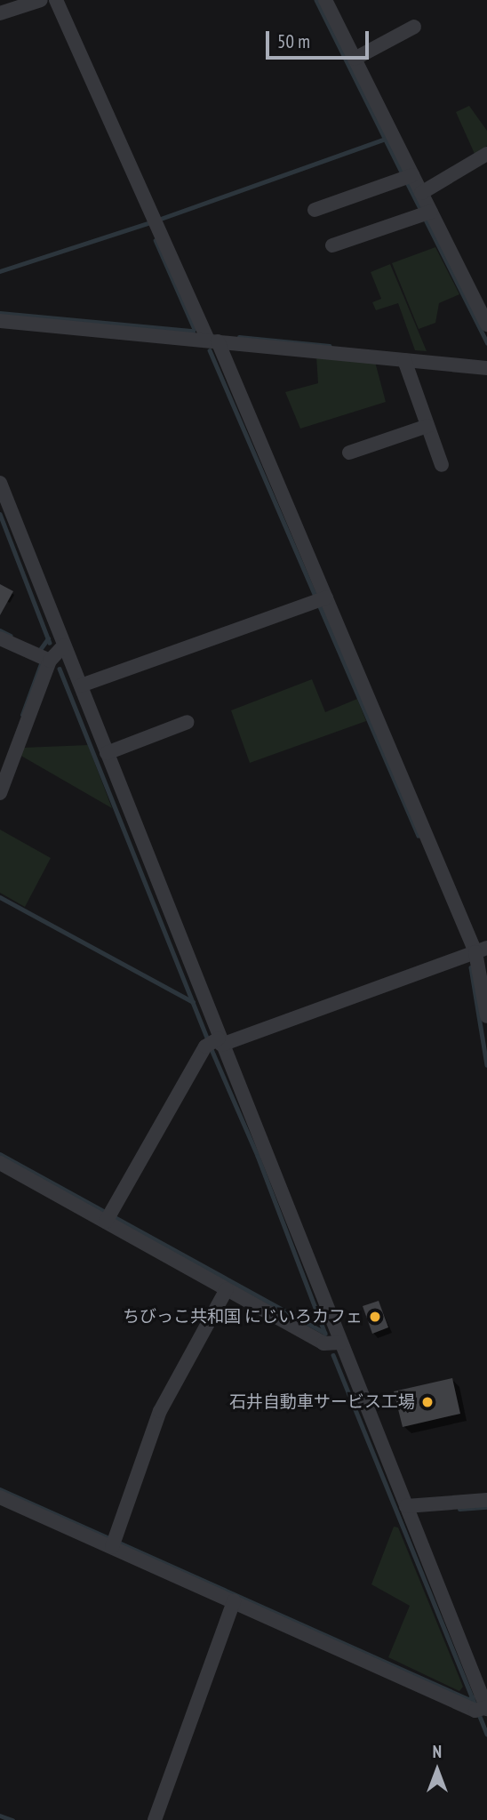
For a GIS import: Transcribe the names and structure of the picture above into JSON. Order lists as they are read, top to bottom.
{
  "places": ["ちびっこ共和国 にじいろカフェ", "石井自動車サービス工場"],
  "scale_bar": "50 m",
  "north": "top"
}
